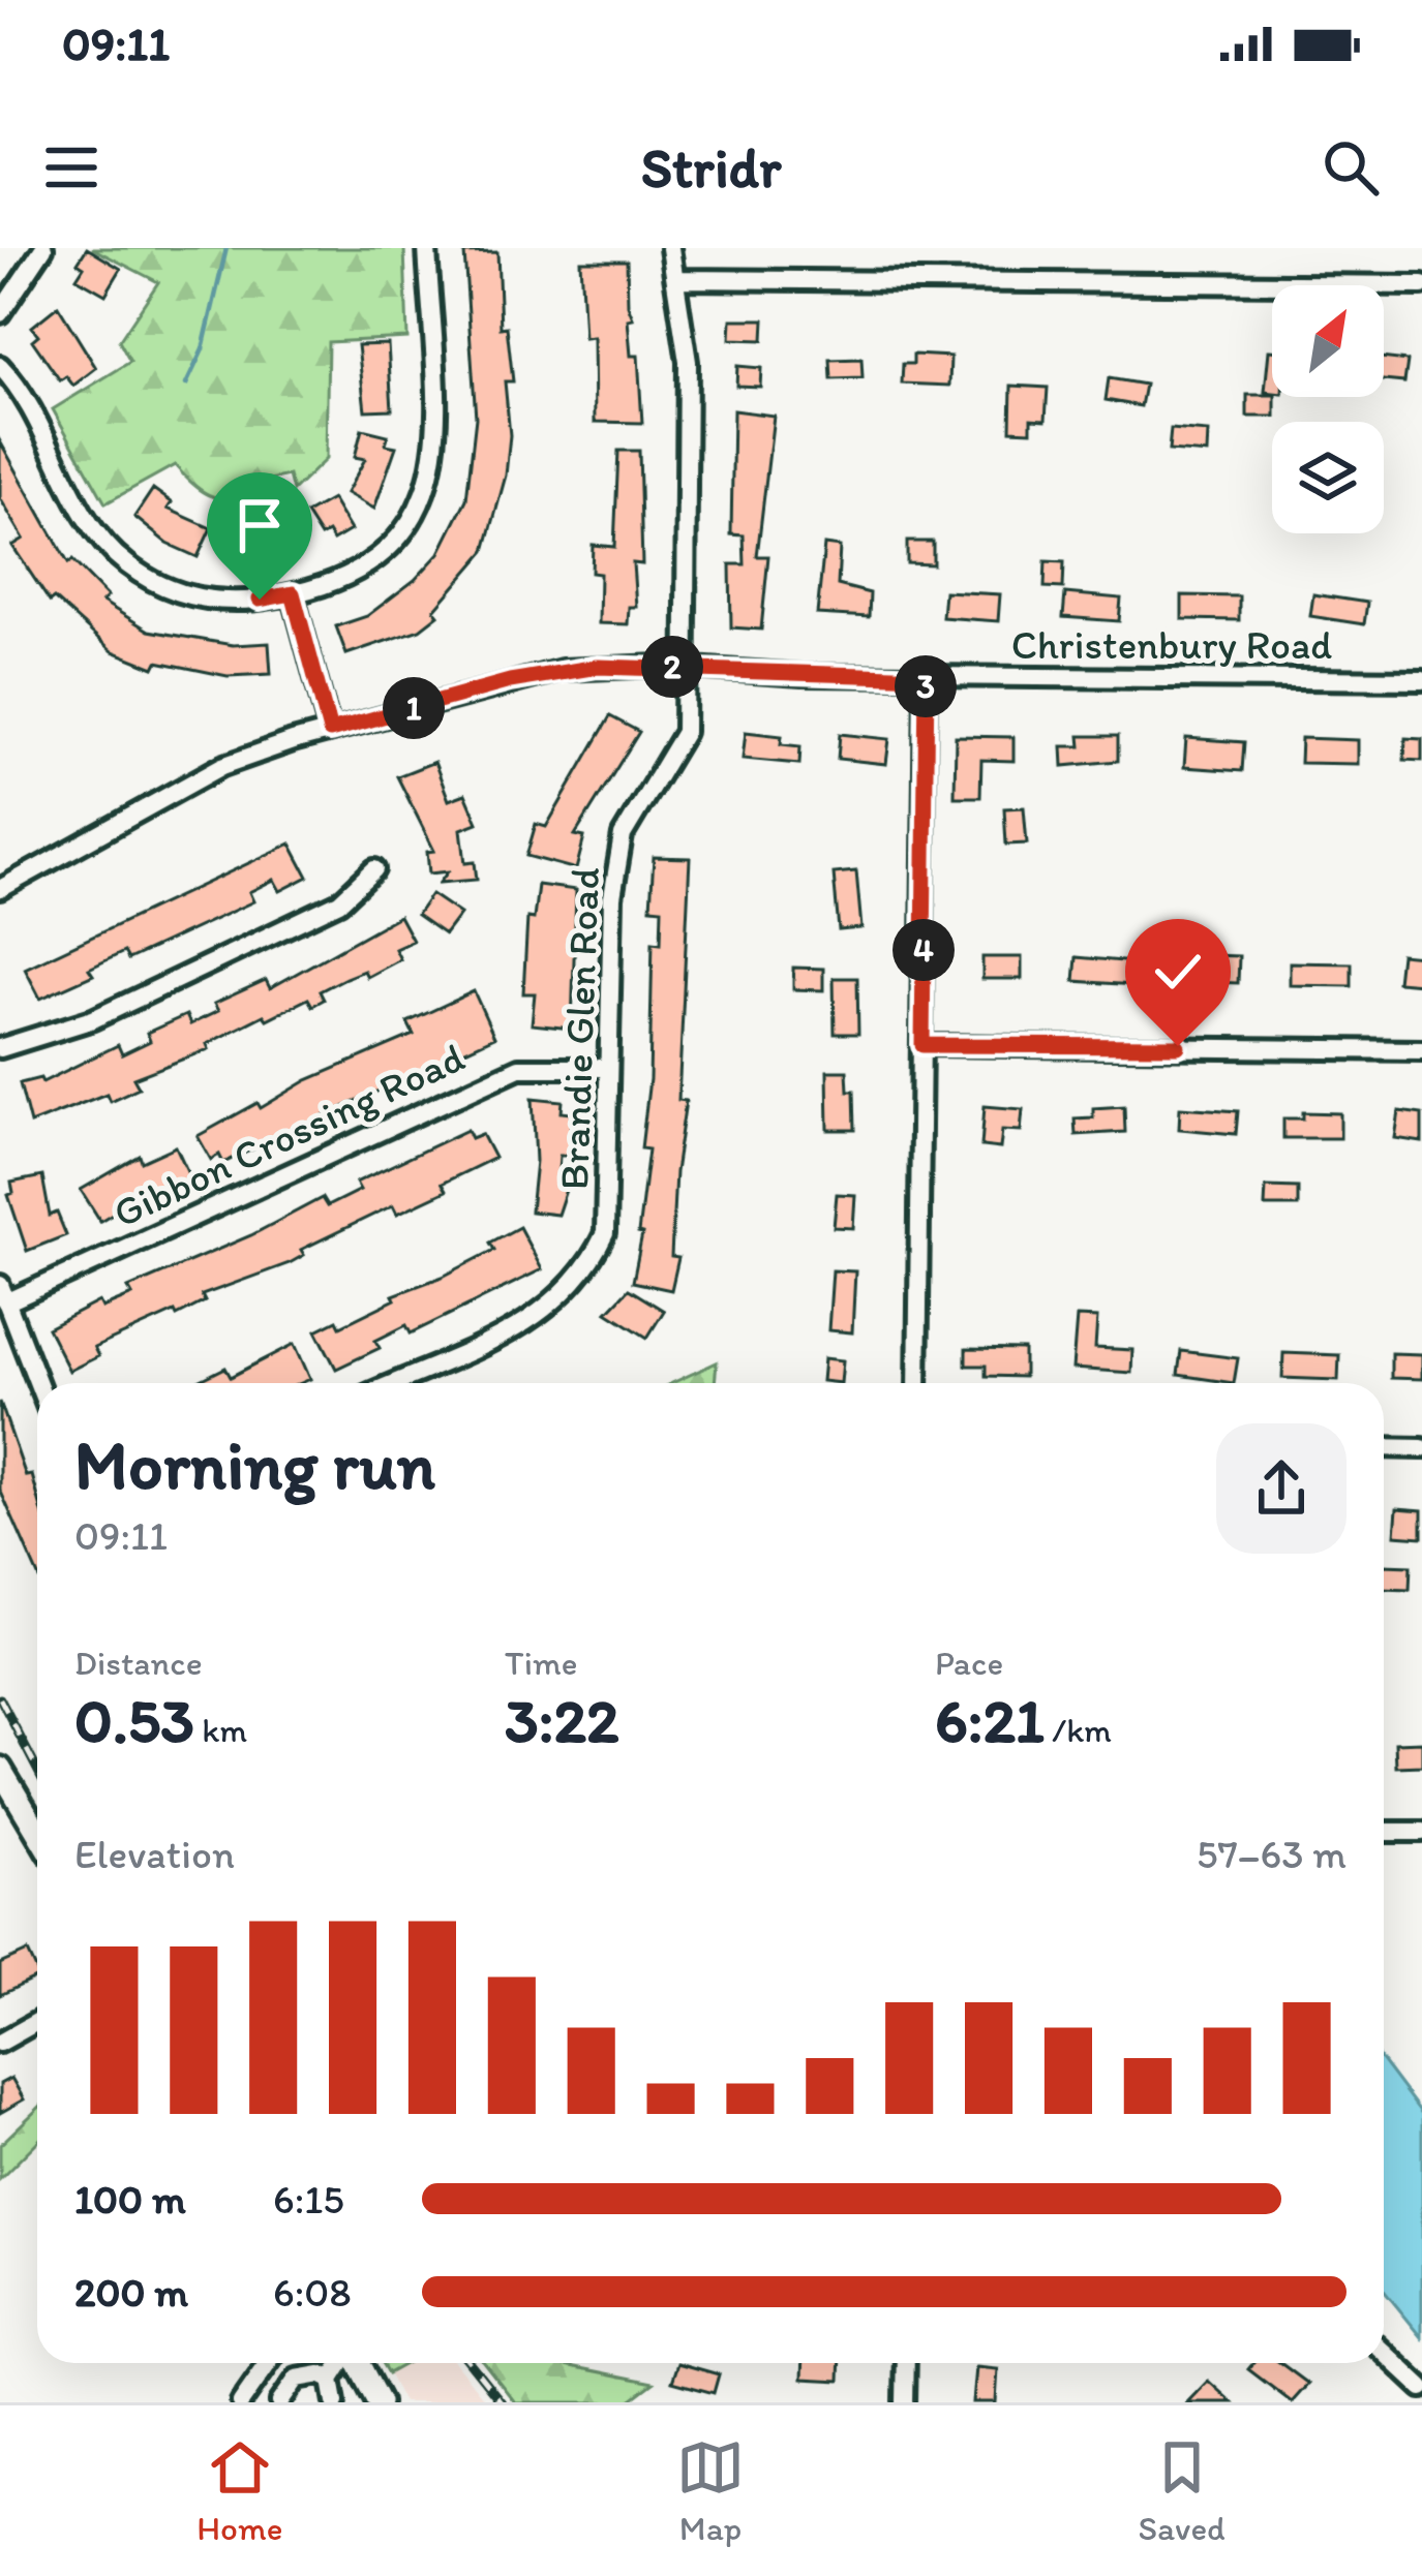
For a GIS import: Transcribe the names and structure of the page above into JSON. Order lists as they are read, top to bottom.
{
  "streets": {
    "street": ["Christenbury Road", "Brandie Glen Road", "Gibbon Crossing Road"]
  },
  "crossings": [
    ["Christenbury Road", "Brandie Glen Road"],
    ["Brandie Glen Road", "Gibbon Crossing Road"]
  ],
  "north": "top right",
  "page": {
    "status": "09:11",
    "header": "Stridr",
    "pins": [
      "2",
      "3",
      "1",
      "4"
    ],
    "heading": ["Morning run", "09:11"],
    "stats": [
      ["Distance", "0.53 km"],
      ["Time", "3:22"],
      ["Pace", "6:21 /km"]
    ],
    "chart": ["Elevation", "57–63 m"],
    "list": [
      {
        "name": "100 m",
        "note": "6:15"
      },
      {
        "name": "200 m",
        "note": "6:08"
      }
    ],
    "tabs": ["Home", "Map", "Saved"]
  }
}
